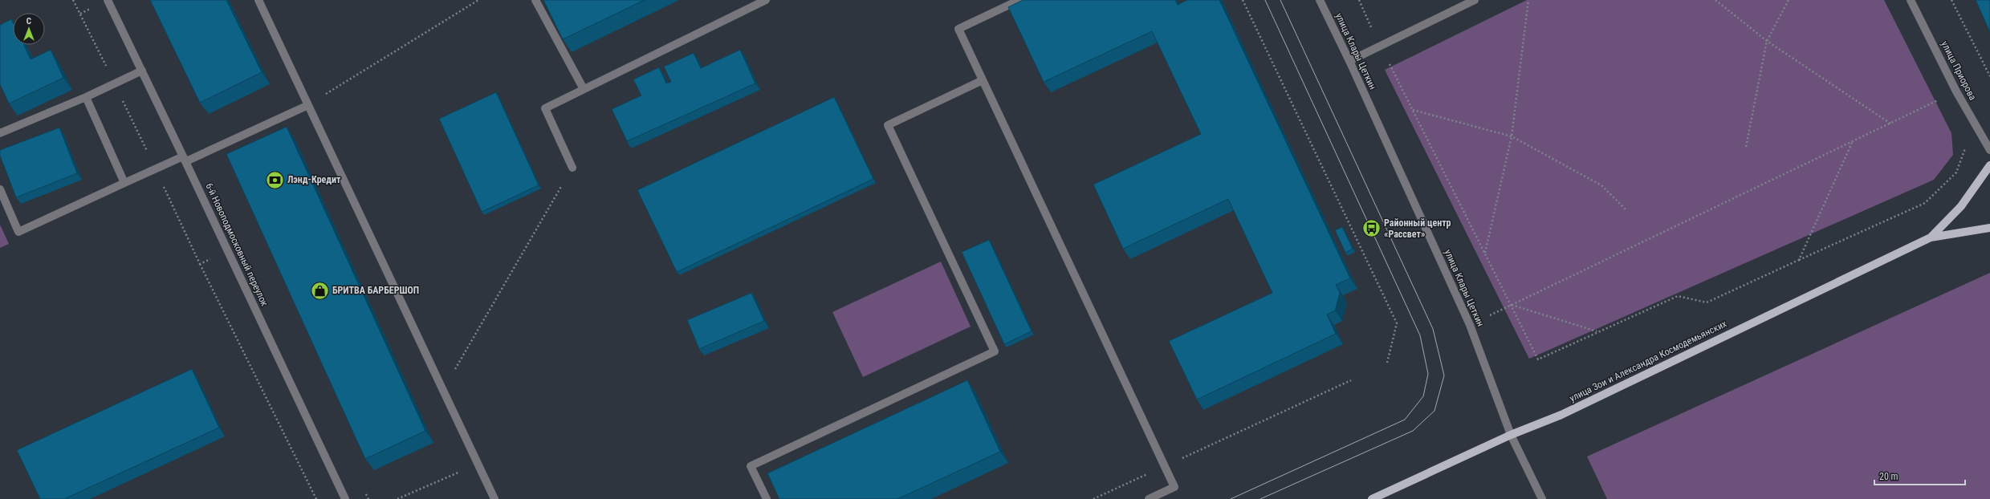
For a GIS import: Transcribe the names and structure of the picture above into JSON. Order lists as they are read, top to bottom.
{
  "streets": {
    "main road": ["улица Зои и Александра Космодемьянских"],
    "street": ["улица Клары Цеткин", "улица Приорова", "6-й Новоподмосковный переулок"]
  },
  "crossings": [
    ["улица Клары Цеткин", "улица Зои и Александра Космодемьянских"]
  ],
  "places": {
    "bank": ["Лэнд-Кредит"],
    "bus stop": ["Районный центр «Рассвет»"],
    "shop": ["БРИТВА БАРБЕРШОП"]
  },
  "scale_bar": "20 m",
  "north": "top"
}
